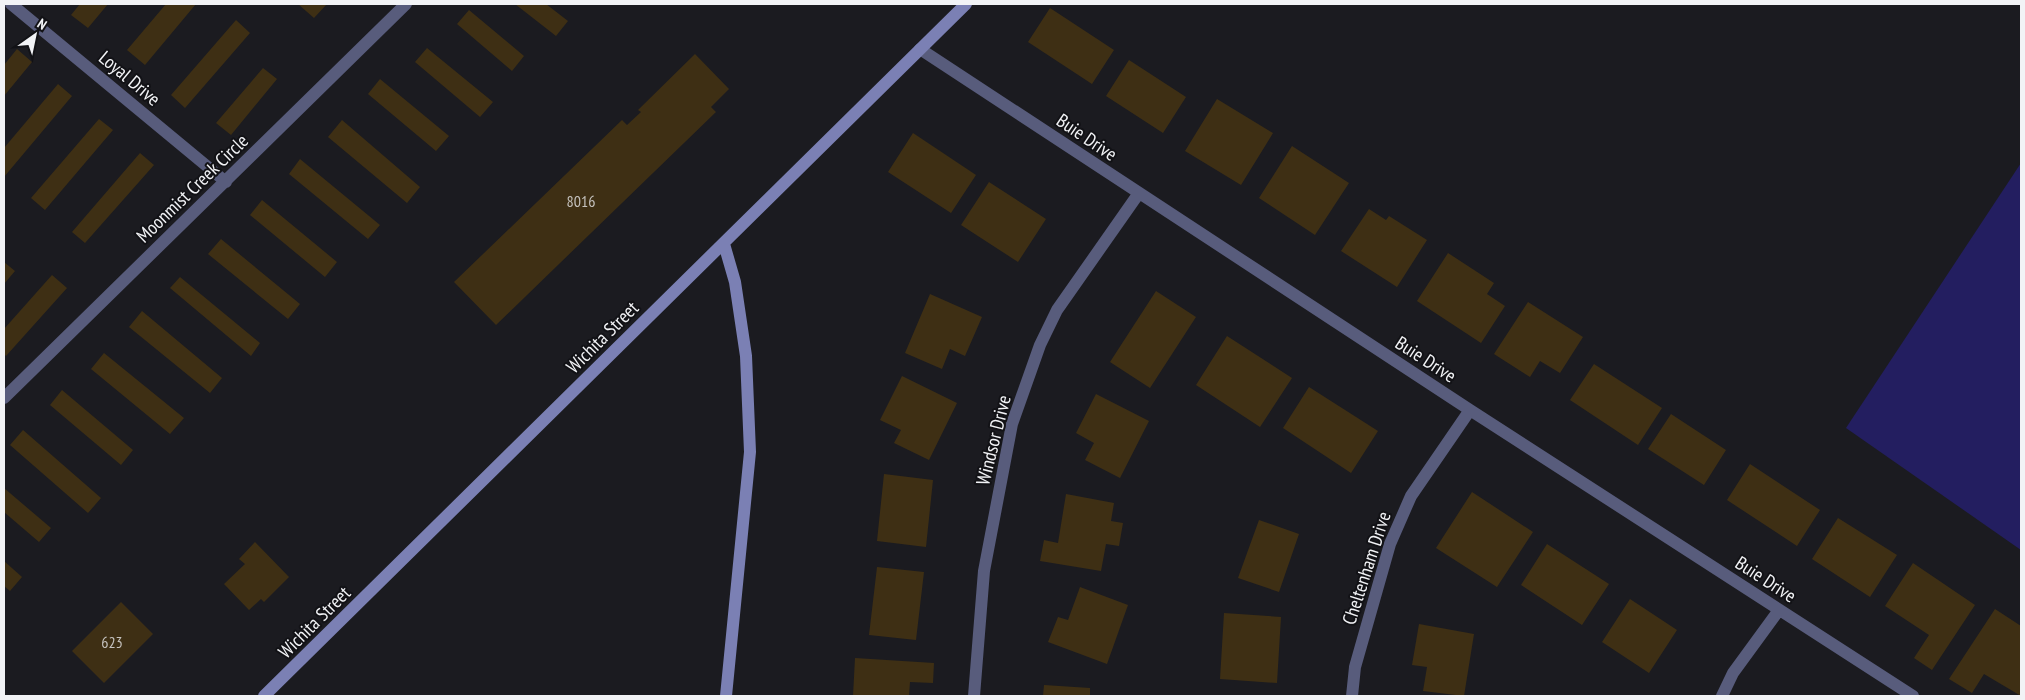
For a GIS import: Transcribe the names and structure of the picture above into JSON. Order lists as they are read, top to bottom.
{
  "streets": {
    "main road": ["Wichita Street"],
    "street": [
      "Loyal Drive",
      "Buie Drive",
      "Moonmist Creek Circle",
      "Windsor Drive",
      "Cheltenham Drive"
    ]
  },
  "crossings": [
    ["Loyal Drive", "Moonmist Creek Circle"],
    ["Buie Drive", "Wichita Street"],
    ["Buie Drive", "Windsor Drive"],
    ["Buie Drive", "Cheltenham Drive"]
  ],
  "house_numbers": ["8016", "623"],
  "north": "top right"
}
